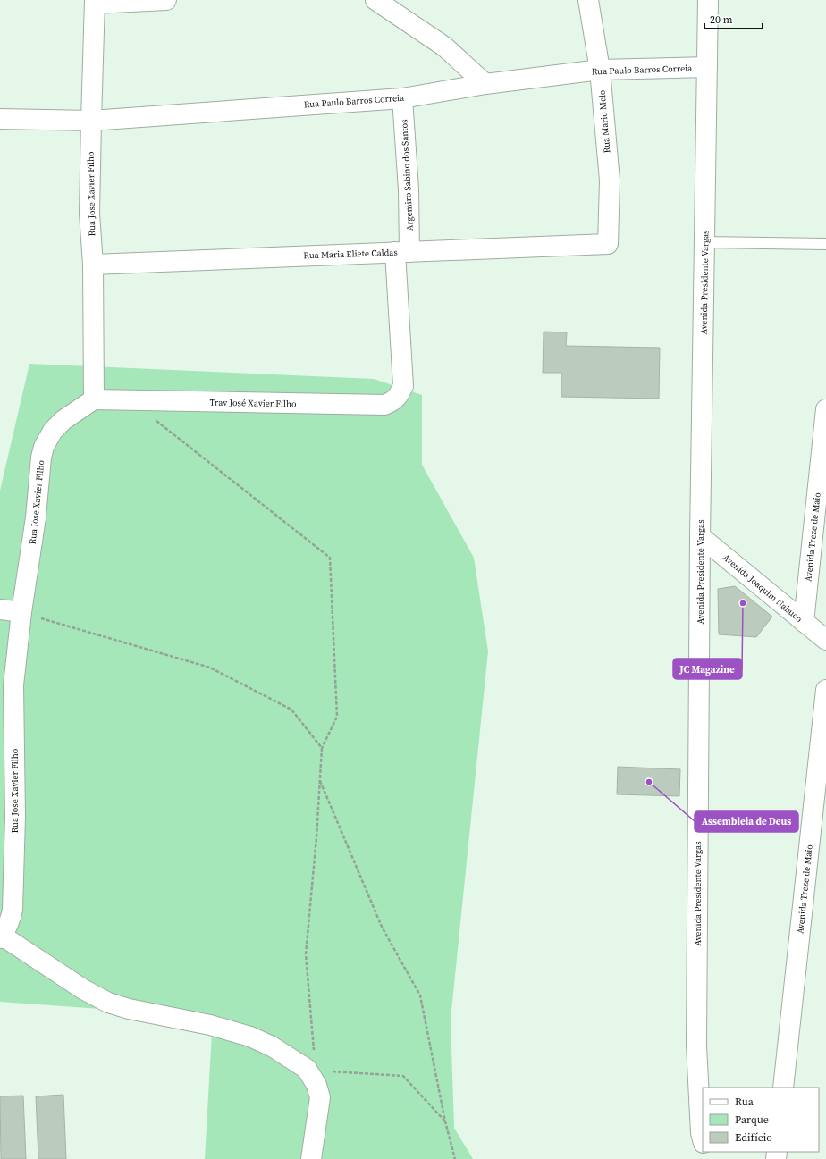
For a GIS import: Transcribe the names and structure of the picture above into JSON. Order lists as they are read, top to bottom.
{
  "streets": {
    "street": [
      "Rua Paulo Barros Correia",
      "Rua Mario Melo",
      "Argemiro Sabino dos Santos",
      "Rua Jose Xavier Filho",
      "Rua Maria Eliete Caldas",
      "Avenida Presidente Vargas",
      "Trav José Xavier Filho",
      "Avenida Treze de Maio",
      "Avenida Joaquim Nabuco"
    ]
  },
  "crossings": [
    ["Rua Paulo Barros Correia", "Rua Mario Melo"],
    ["Rua Paulo Barros Correia", "Argemiro Sabino dos Santos"],
    ["Rua Paulo Barros Correia", "Rua Jose Xavier Filho"],
    ["Rua Paulo Barros Correia", "Avenida Presidente Vargas"],
    ["Rua Mario Melo", "Rua Maria Eliete Caldas"],
    ["Argemiro Sabino dos Santos", "Rua Maria Eliete Caldas"],
    ["Argemiro Sabino dos Santos", "Trav José Xavier Filho"],
    ["Rua Jose Xavier Filho", "Rua Maria Eliete Caldas"],
    ["Rua Jose Xavier Filho", "Trav José Xavier Filho"],
    ["Avenida Presidente Vargas", "Avenida Joaquim Nabuco"],
    ["Avenida Treze de Maio", "Avenida Joaquim Nabuco"]
  ],
  "places": ["JC Magazine", "Assembleia de Deus"],
  "legend": ["Rua", "Parque", "Edifício"],
  "scale_bar": "20 m"
}
